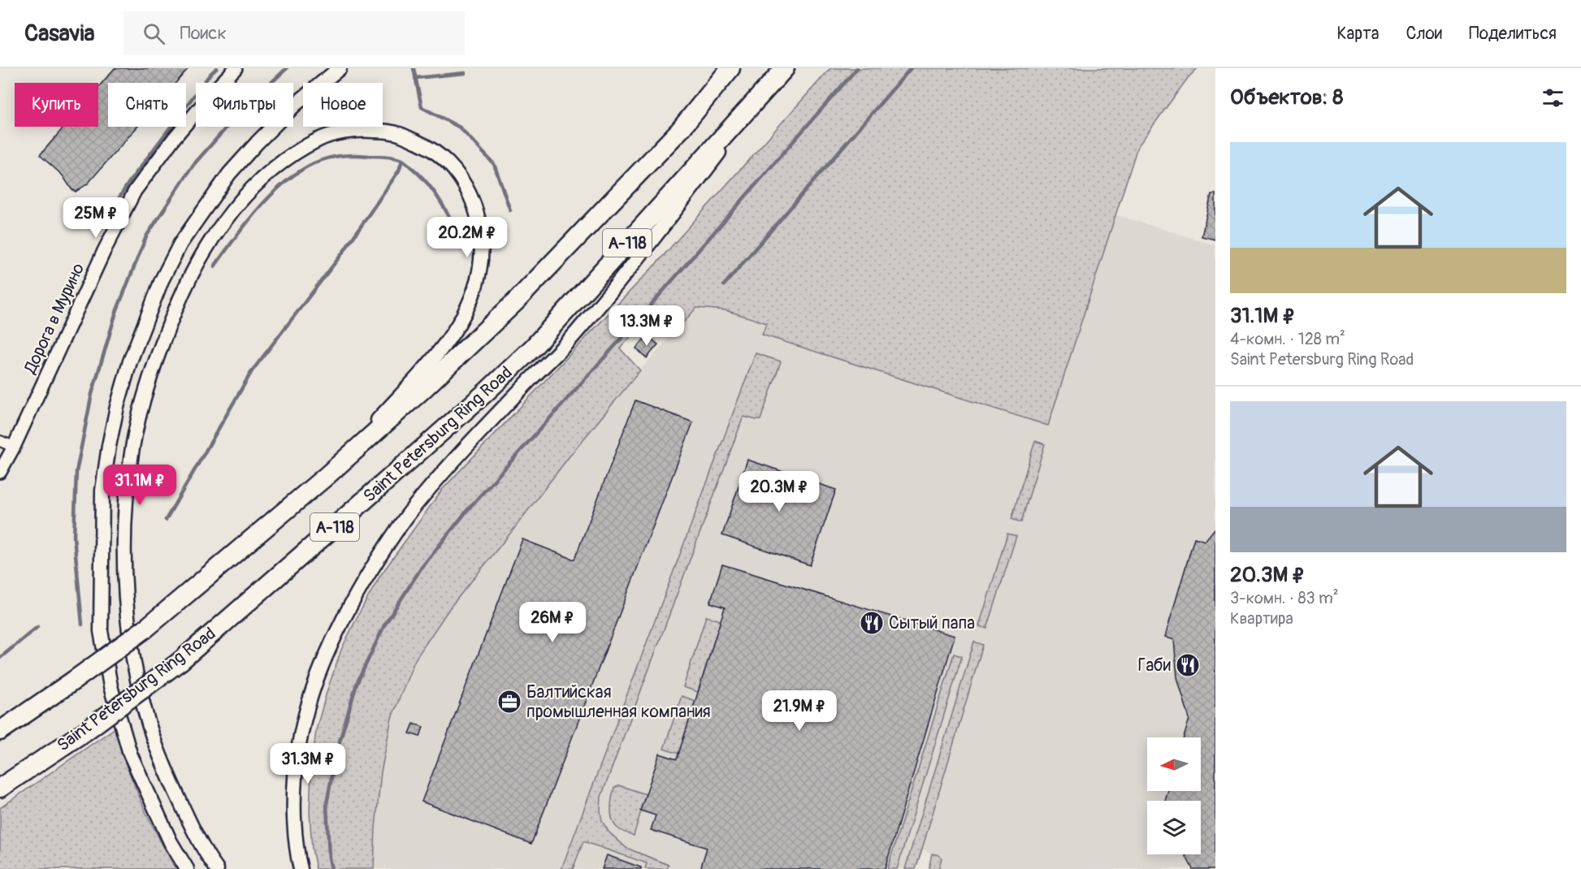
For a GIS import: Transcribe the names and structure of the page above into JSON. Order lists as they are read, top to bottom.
{
  "streets": {
    "highway": ["А-118", "Saint Petersburg Ring Road"],
    "street": ["Дорога в Мурино"]
  },
  "places": {
    "restaurant": ["Сытый папа", "Габи"],
    "office": ["Балтийская промышленная компания"]
  },
  "north": "left",
  "page": {
    "header": "Casavia",
    "search": "Поиск",
    "nav": ["Карта", "Слои", "Поделиться"],
    "heading": "Объектов: 8",
    "chip": [
      "Купить",
      "Снять",
      "Фильтры",
      "Новое"
    ],
    "list": [
      {
        "name": "31.1M ₽",
        "note": "4-комн. · 128 m² · Saint Petersburg Ring Road"
      },
      {
        "name": "20.3M ₽",
        "note": "3-комн. · 83 m² · Квартира"
      }
    ],
    "price": [
      "25M ₽",
      "20.2M ₽",
      "13.3M ₽",
      "31.1M ₽",
      "20.3M ₽",
      "26M ₽",
      "21.9M ₽",
      "31.3M ₽"
    ]
  }
}
